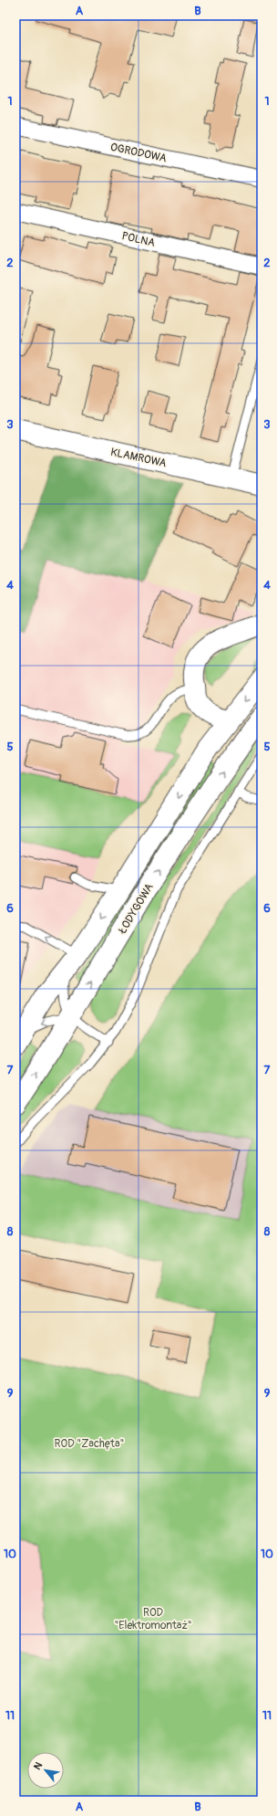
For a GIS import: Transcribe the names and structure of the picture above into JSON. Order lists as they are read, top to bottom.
{
  "streets": {
    "main road": ["KLAMROWA", "ŁODYGOWA"],
    "street": ["OGRODOWA", "POLNA"]
  },
  "parks": ["ROD \"Zachęta\"", "ROD \"Elektromontaż\""],
  "north": "top left",
  "grid": {
    "columns": ["A", "B"],
    "rows": [
      "1",
      "2",
      "3",
      "4",
      "5",
      "6",
      "7",
      "8",
      "9",
      "10",
      "11"
    ]
  }
}
